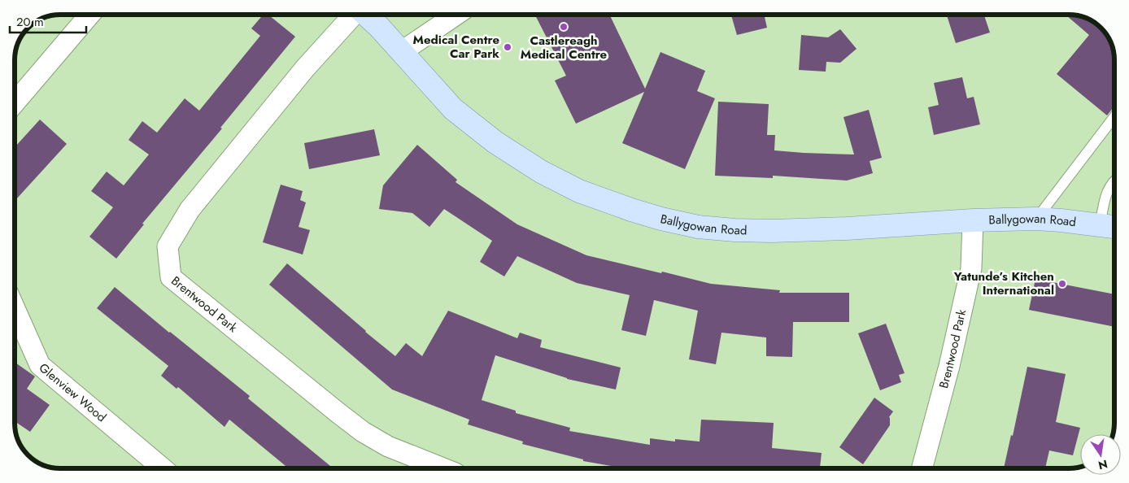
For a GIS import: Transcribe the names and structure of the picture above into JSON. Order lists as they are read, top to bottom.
{
  "streets": {
    "main road": ["Ballygowan Road"],
    "street": ["Brentwood Park", "Glenview Wood"]
  },
  "crossings": [
    ["Ballygowan Road", "Brentwood Park"]
  ],
  "places": ["Castlereagh Medical Centre", "Medical Centre Car Park", "Yatunde’s Kitchen International"],
  "scale_bar": "20 m",
  "north": "bottom"
}
